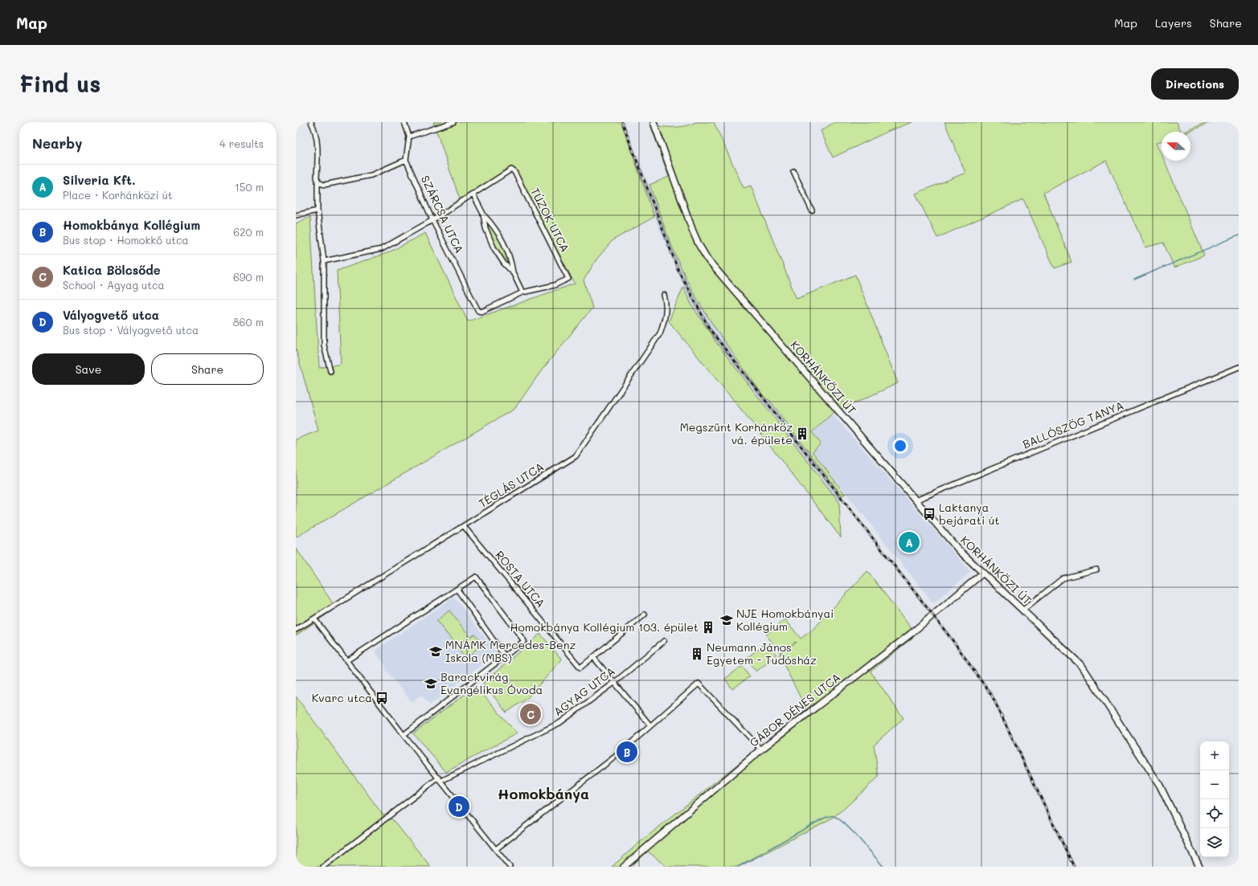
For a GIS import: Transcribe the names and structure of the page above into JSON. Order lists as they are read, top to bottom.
{
  "streets": {
    "street": [
      "SZÁRCSA UTCA",
      "TÚZOK UTCA",
      "KORHÁNKÖZI ÚT",
      "BALLÓSZÖG TANYA",
      "TÉGLÁS UTCA",
      "ROSTA UTCA",
      "AGYAG UTCA",
      "GÁBOR DÉNES UTCA"
    ]
  },
  "crossings": [
    ["SZÁRCSA UTCA", "TÚZOK UTCA"],
    ["KORHÁNKÖZI ÚT", "BALLÓSZÖG TANYA"],
    ["KORHÁNKÖZI ÚT", "GÁBOR DÉNES UTCA"],
    ["TÉGLÁS UTCA", "ROSTA UTCA"]
  ],
  "districts": ["Homokbánya"],
  "places": {
    "building": ["Megszűnt Korhánköz vá. épülete", "Homokbánya Kollégium 103. épület", "Neumann János Egyetem - Tudósház"],
    "bus stop": ["Laktanya bejárati út", "Kvarc utca"],
    "school or university": ["NJE Homokbányai Kollégium", "MNÁMK Mercedes-Benz Iskola (MBS)", "Barackvirág Evangélikus Óvoda"]
  },
  "north": "left",
  "page": {
    "header": "Map",
    "nav": ["Map", "Layers", "Share"],
    "buttons": [
      "Directions",
      ["Save", "Share"]
    ],
    "title": "Find us",
    "heading": ["Nearby", "4 results"],
    "list": [
      {
        "mark": "A",
        "name": "Silveria Kft.",
        "note": "Place · Korhánközi út",
        "value": "150 m"
      },
      {
        "mark": "B",
        "name": "Homokbánya Kollégium",
        "note": "Bus stop · Homokkő utca",
        "value": "620 m"
      },
      {
        "mark": "C",
        "name": "Katica Bölcsőde",
        "note": "School · Agyag utca",
        "value": "690 m"
      },
      {
        "mark": "D",
        "name": "Vályogvető utca",
        "note": "Bus stop · Vályogvető utca",
        "value": "860 m"
      }
    ],
    "pins": [
      "A",
      "C",
      "B",
      "D"
    ],
    "map_buttons": ["+", "−"]
  }
}
